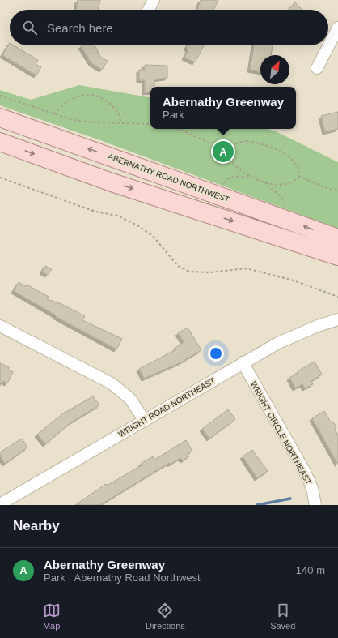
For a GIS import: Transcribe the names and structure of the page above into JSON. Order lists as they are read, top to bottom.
{
  "streets": {
    "main road": ["ABERNATHY ROAD NORTHWEST"],
    "street": ["WRIGHT ROAD NORTHEAST", "WRIGHT CIRCLE NORTHEAST"]
  },
  "crossings": [
    ["WRIGHT ROAD NORTHEAST", "WRIGHT CIRCLE NORTHEAST"]
  ],
  "north": "top right",
  "page": {
    "search": "Search here",
    "popup": ["Abernathy Greenway", "Park"],
    "pins": "A",
    "heading": "Nearby",
    "list": [
      {
        "mark": "A",
        "name": "Abernathy Greenway",
        "note": "Park · Abernathy Road Northwest",
        "value": "140 m"
      }
    ],
    "nav": ["Map", "Directions", "Saved"]
  }
}
